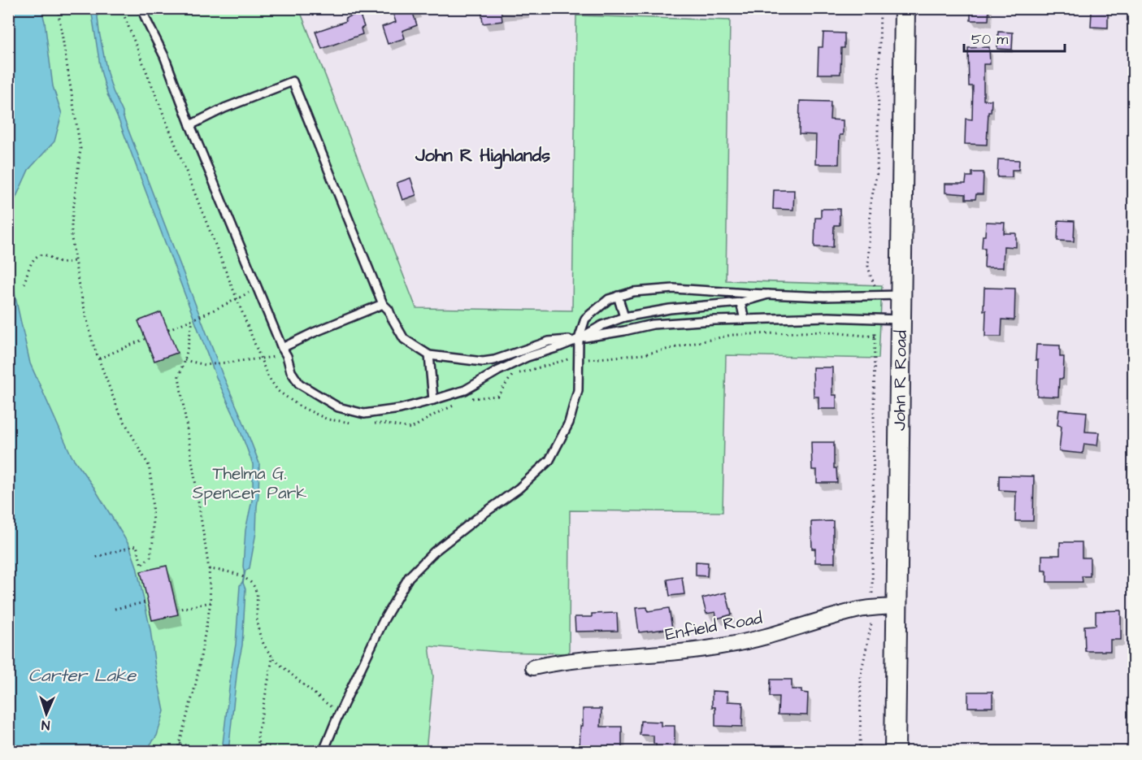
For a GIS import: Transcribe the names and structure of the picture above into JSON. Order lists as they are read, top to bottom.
{
  "streets": {
    "main road": ["John R Road"],
    "street": ["Enfield Road"]
  },
  "crossings": [
    ["John R Road", "Enfield Road"]
  ],
  "districts": ["John R Highlands"],
  "water": ["Carter Lake"],
  "parks": ["Thelma G. Spencer Park"],
  "scale_bar": "50 m",
  "north": "bottom"
}
